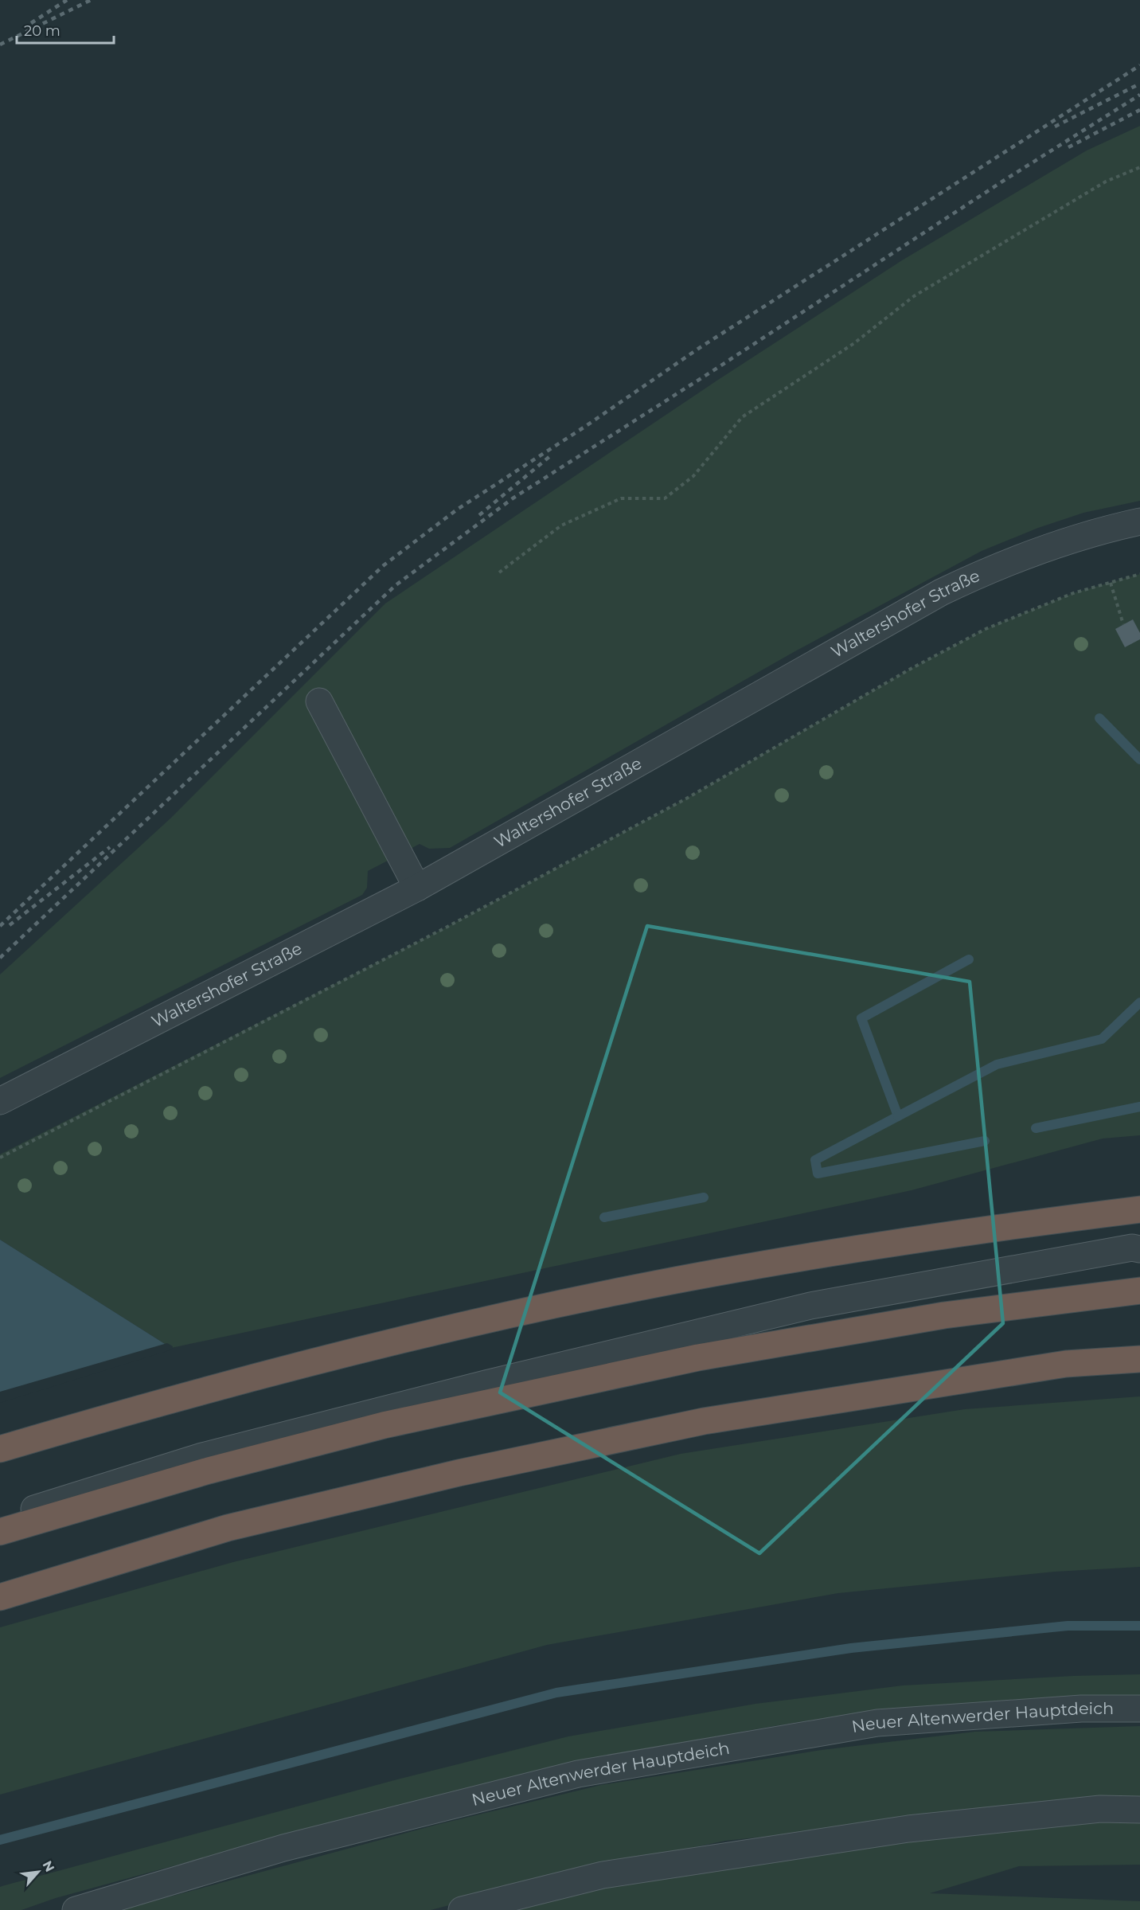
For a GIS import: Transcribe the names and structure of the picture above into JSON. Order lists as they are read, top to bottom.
{
  "streets": {
    "street": ["Waltershofer Straße", "Neuer Altenwerder Hauptdeich"]
  },
  "scale_bar": "20 m",
  "north": "top right"
}
